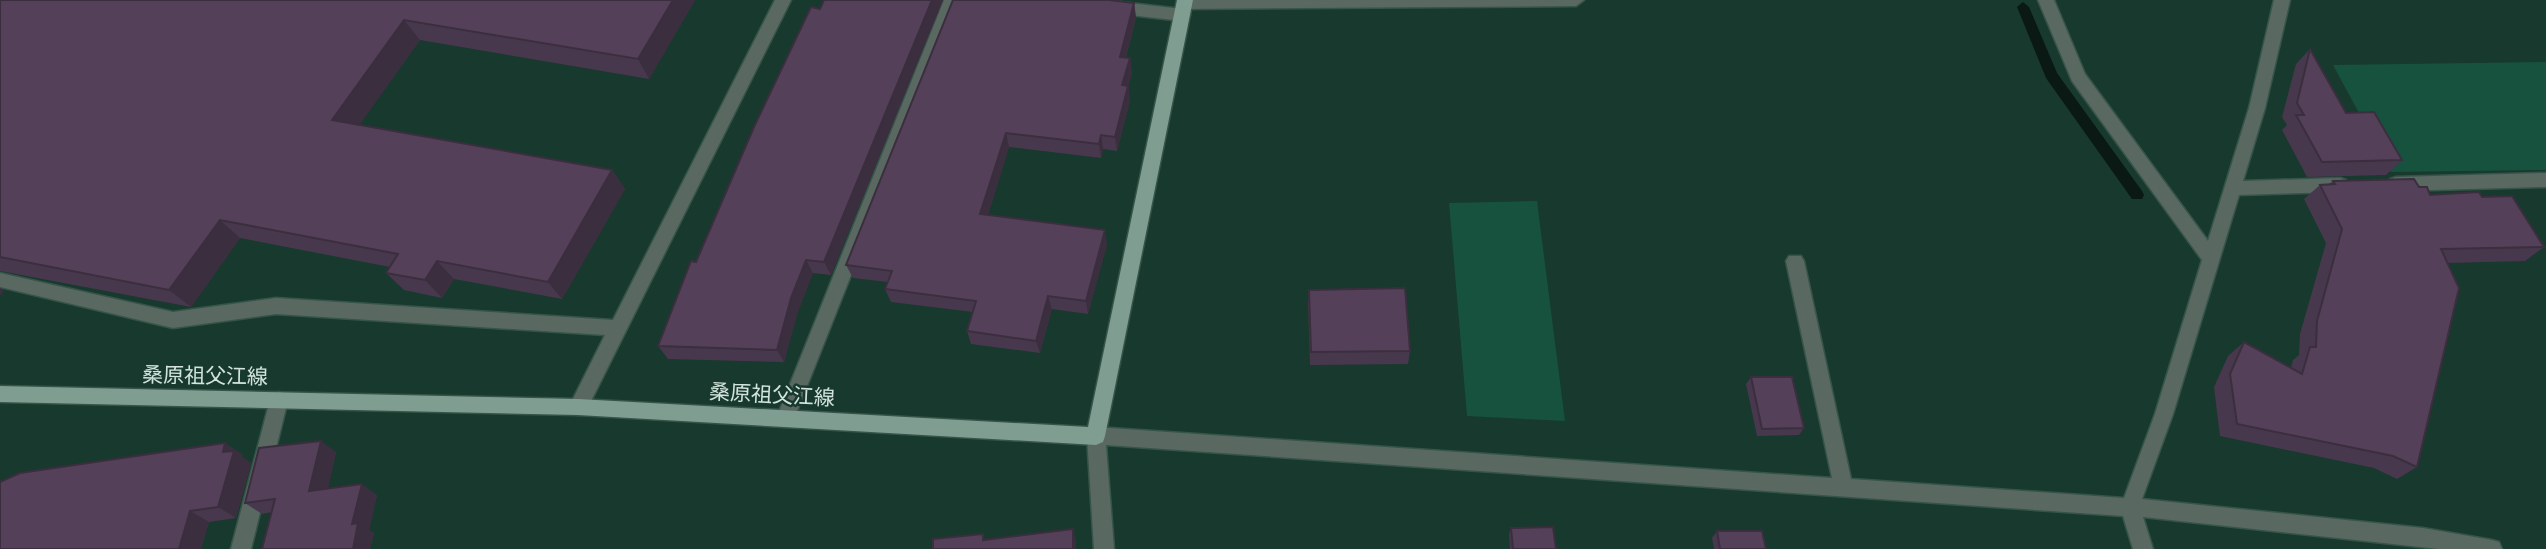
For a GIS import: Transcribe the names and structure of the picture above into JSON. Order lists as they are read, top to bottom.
{
  "streets": {
    "main road": ["桑原祖父江線"]
  }
}
